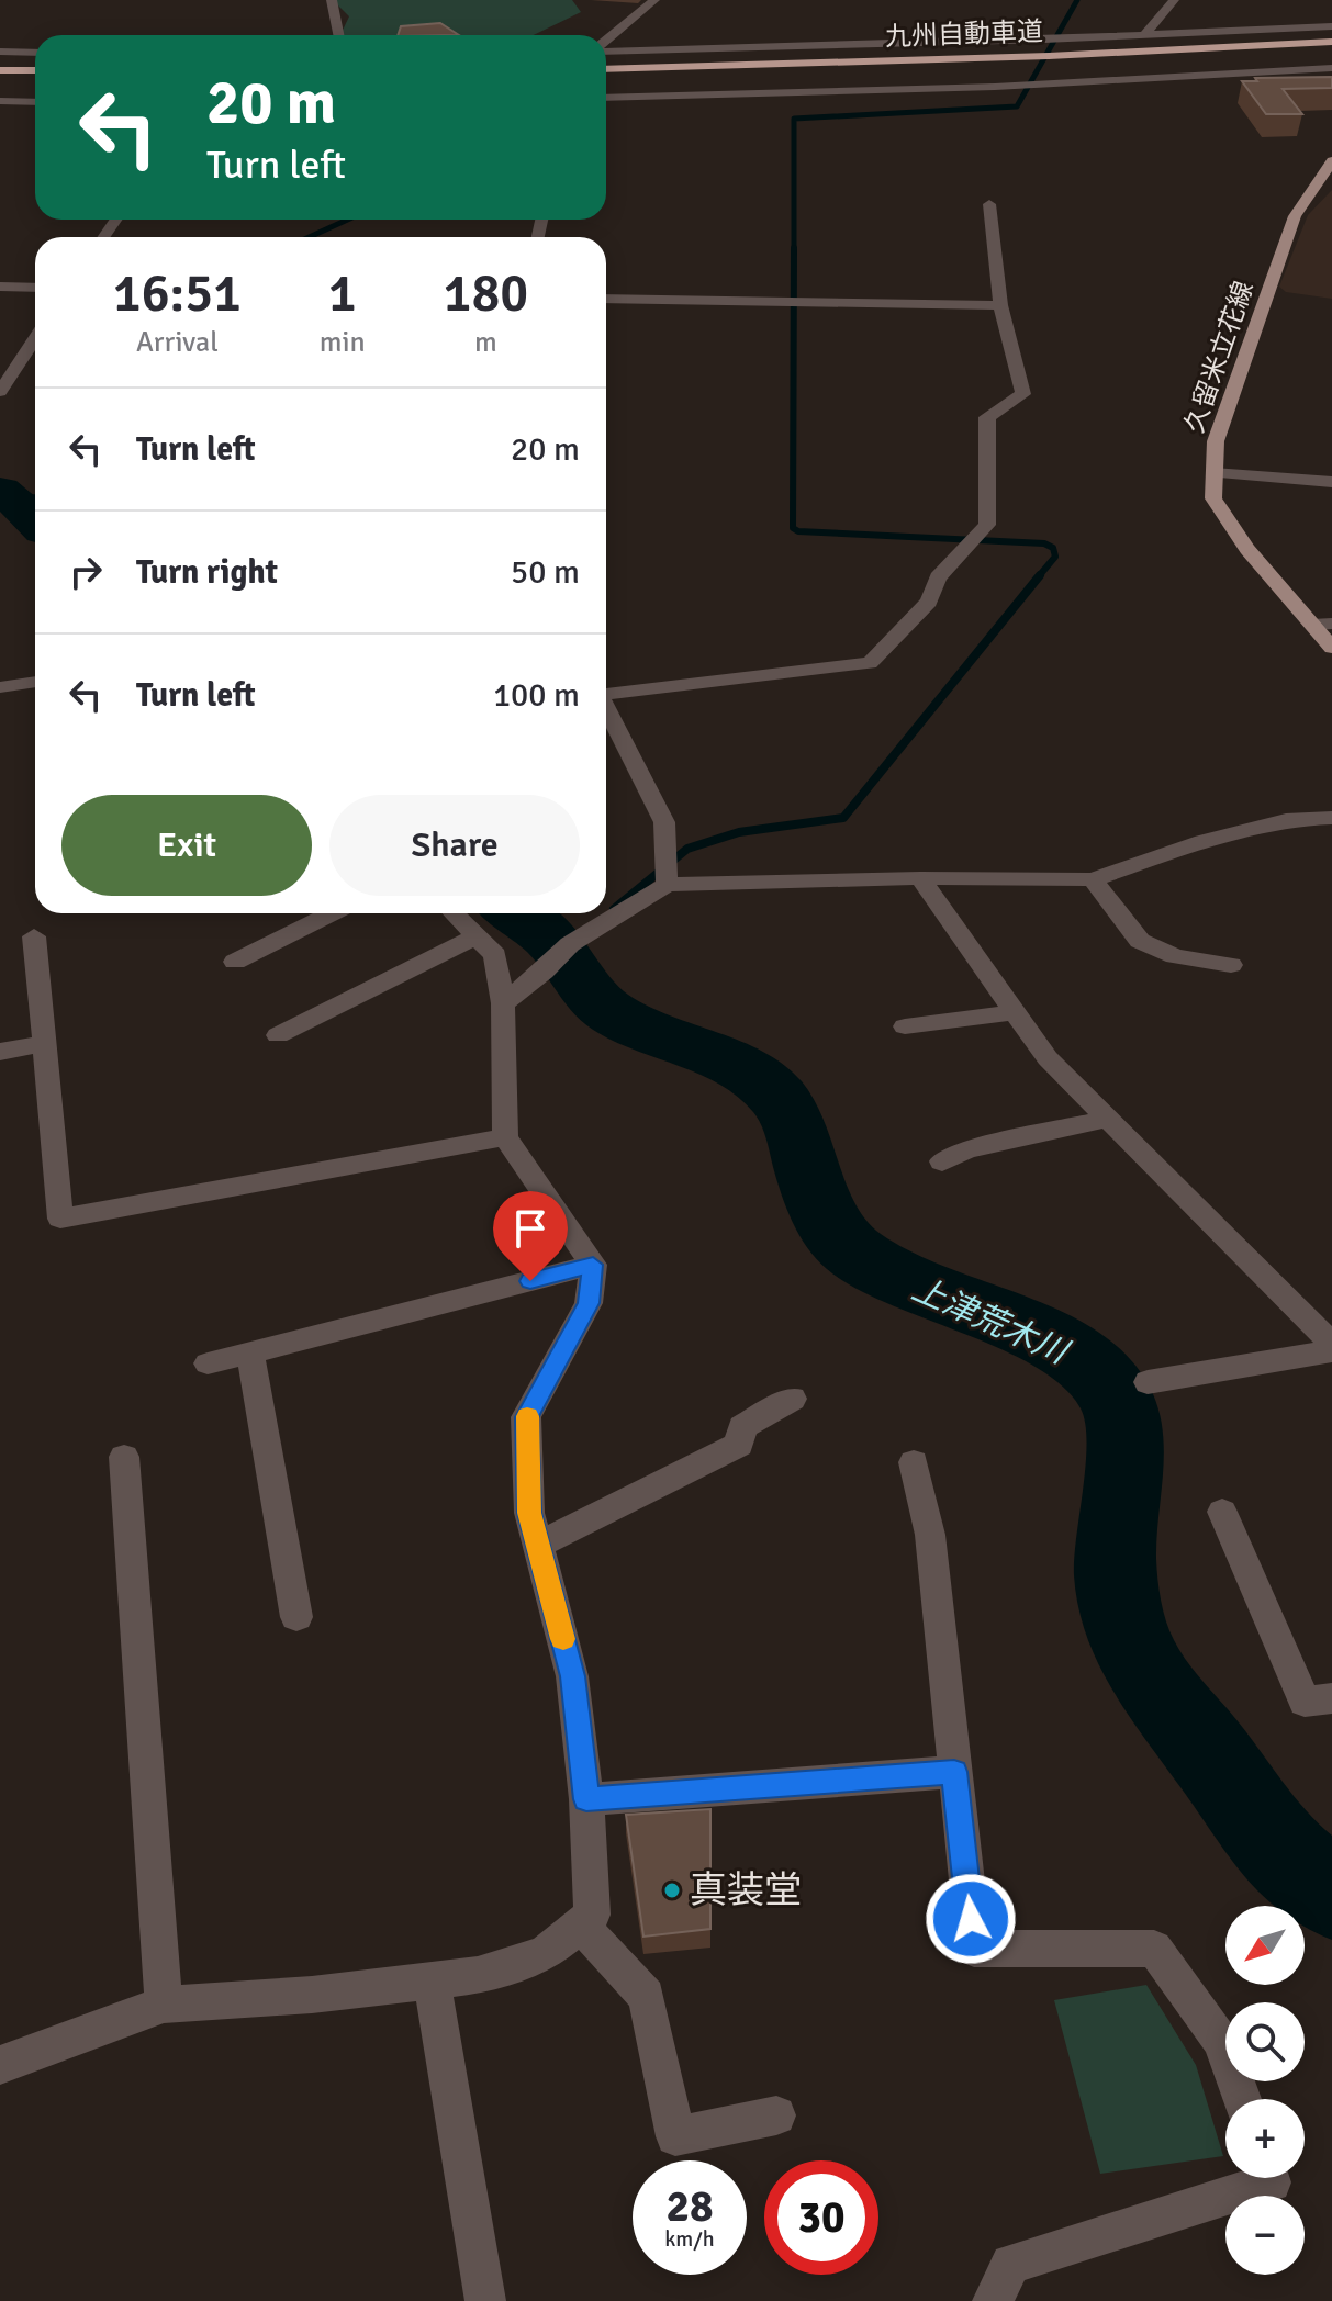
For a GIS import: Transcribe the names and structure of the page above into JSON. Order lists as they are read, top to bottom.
{
  "streets": {
    "highway": ["九州自動車道"],
    "main road": ["久留米立花線"]
  },
  "water": ["上津荒木川"],
  "places": ["真装堂"],
  "north": "bottom left",
  "page": {
    "turn": ["20 m", "Turn left"],
    "eta": [
      "16:51",
      "Arrival",
      "1",
      "min",
      "180",
      "m"
    ],
    "list": [
      {
        "name": "Turn left",
        "value": "20 m"
      },
      {
        "name": "Turn right",
        "value": "50 m"
      },
      {
        "name": "Turn left",
        "value": "100 m"
      }
    ],
    "buttons": ["Exit", "Share"],
    "map_buttons": ["+", "−"],
    "speed": "28 km/h",
    "limit": "30"
  }
}
